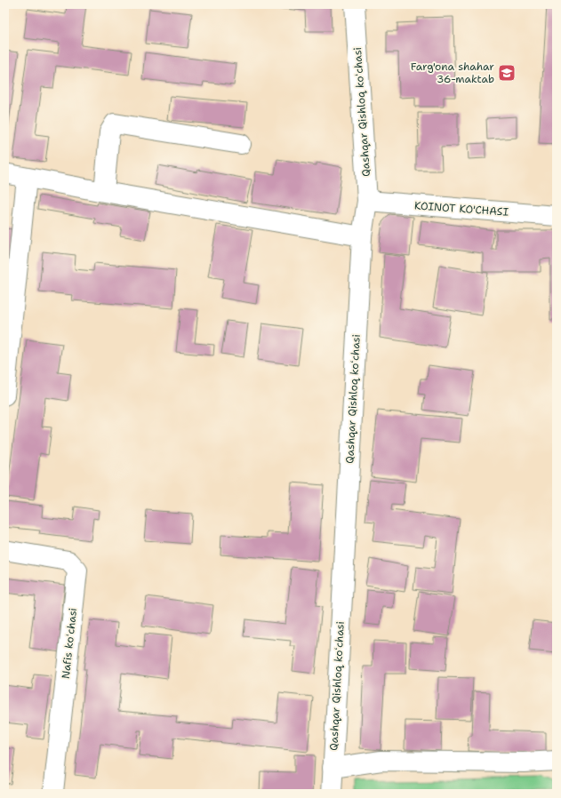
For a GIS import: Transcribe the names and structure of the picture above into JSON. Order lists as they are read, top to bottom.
{
  "streets": {
    "street": ["Qashqar Qishloq koʻchasi", "KOINOT KO'CHASI", "Nafis koʻchasi"]
  },
  "crossings": [
    ["Qashqar Qishloq koʻchasi", "KOINOT KO'CHASI"]
  ],
  "places": {
    "school or university": ["Farg'ona shahar 36-maktab"]
  }
}
